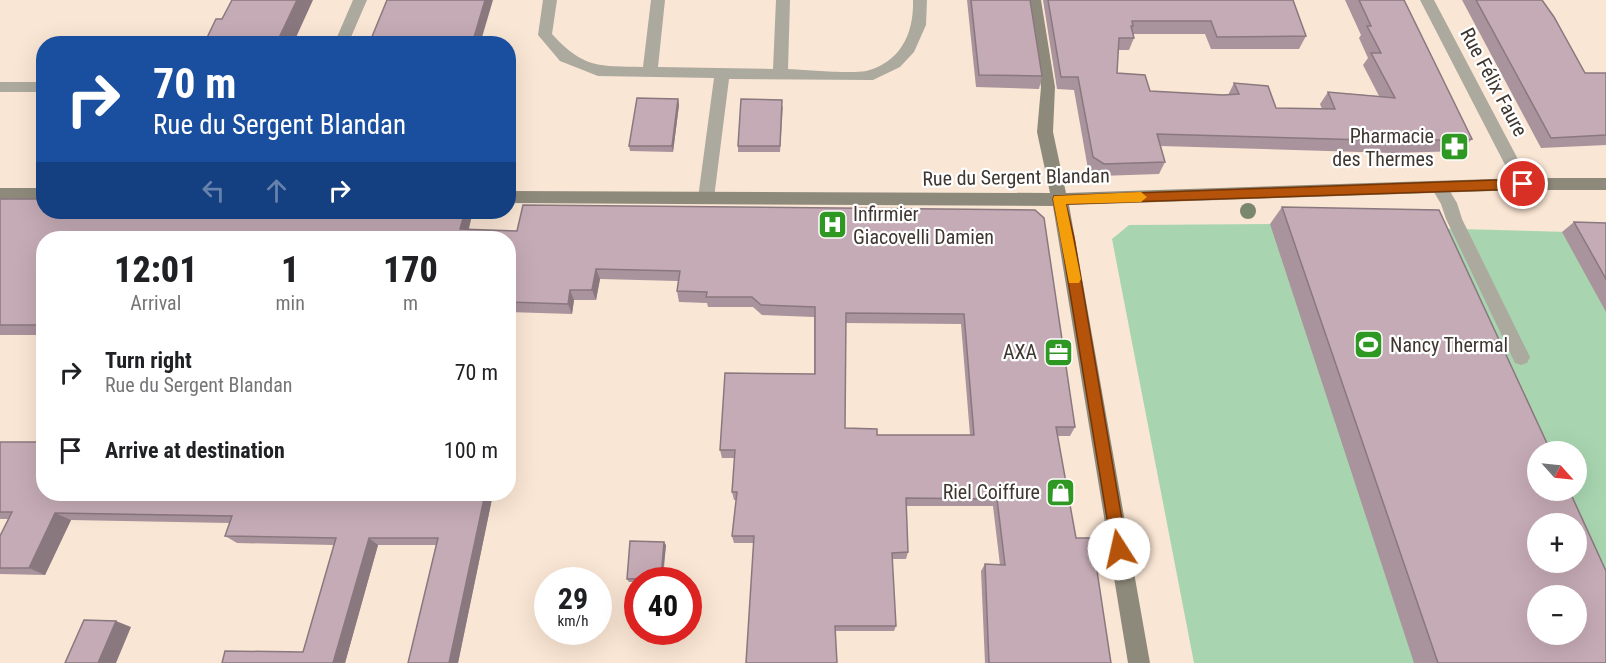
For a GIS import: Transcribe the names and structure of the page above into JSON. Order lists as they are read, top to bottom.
{
  "streets": {
    "street": ["Rue Félix Faure", "Rue du Sergent Blandan"]
  },
  "crossings": [
    ["Rue Félix Faure", "Rue du Sergent Blandan"]
  ],
  "places": {
    "pharmacy": ["Pharmacie des Thermes"],
    "hospital": ["Infirmier Giacovelli Damien"],
    "sports": ["Nancy Thermal"],
    "office": ["AXA"],
    "shop": ["Riel Coiffure"]
  },
  "north": "bottom right",
  "page": {
    "turn": ["70 m", "Rue du Sergent Blandan"],
    "eta": [
      "12:01",
      "Arrival",
      "1",
      "min",
      "170",
      "m"
    ],
    "list": [
      {
        "name": "Turn right",
        "note": "Rue du Sergent Blandan",
        "value": "70 m"
      },
      {
        "name": "Arrive at destination",
        "value": "100 m"
      }
    ],
    "map_buttons": ["+", "−"],
    "speed": "29 km/h",
    "limit": "40"
  }
}
